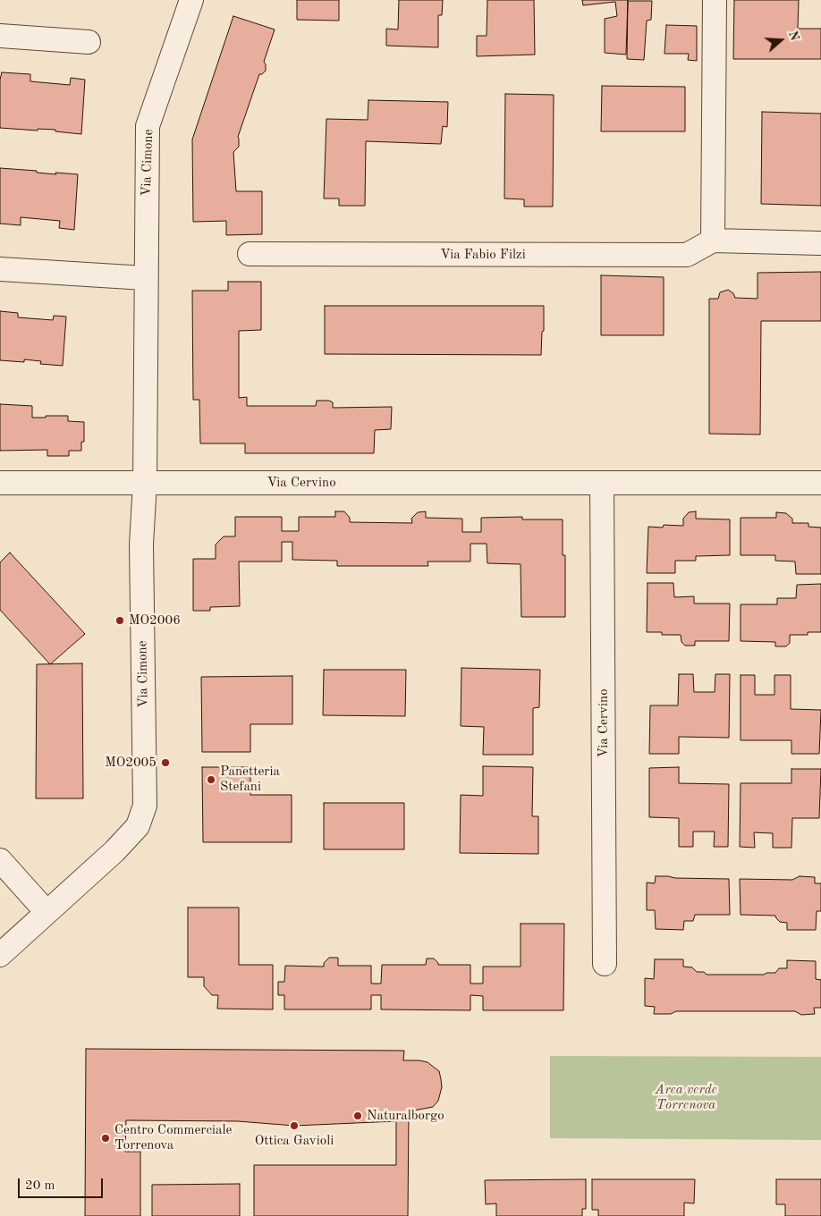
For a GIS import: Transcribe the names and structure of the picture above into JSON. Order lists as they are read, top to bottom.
{
  "streets": {
    "street": ["Via Cimone", "Via Fabio Filzi", "Via Cervino"]
  },
  "crossings": [
    ["Via Cimone", "Via Cervino"]
  ],
  "parks": ["Area verde Torrenova"],
  "places": [
    "MO2006",
    "MO2005",
    "Panetteria Stefani",
    "Naturalborgo",
    "Ottica Gavioli",
    "Centro Commerciale Torrenova"
  ],
  "scale_bar": "20 m",
  "north": "right"
}
